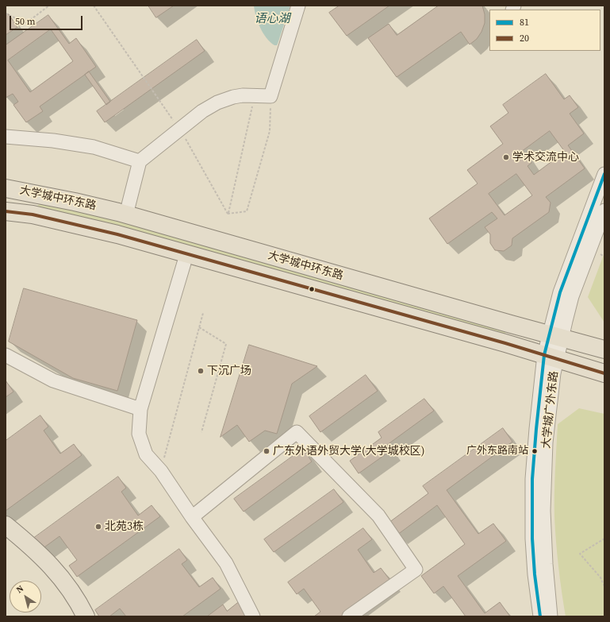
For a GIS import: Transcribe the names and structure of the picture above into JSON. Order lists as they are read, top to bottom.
{
  "streets": {
    "main road": ["大学城中环东路"],
    "street": ["大学城广外东路"]
  },
  "crossings": [
    ["大学城中环东路", "大学城广外东路"]
  ],
  "water": ["语心湖"],
  "places": [
    "学术交流中心",
    "下沉广场",
    "广东外语外贸大学(大学城校区)",
    "广外东路南站",
    "北苑3栋"
  ],
  "lines": ["transit line 81", "transit line 20"],
  "legend": ["81", "20"],
  "scale_bar": "50 m",
  "north": "top left"
}
